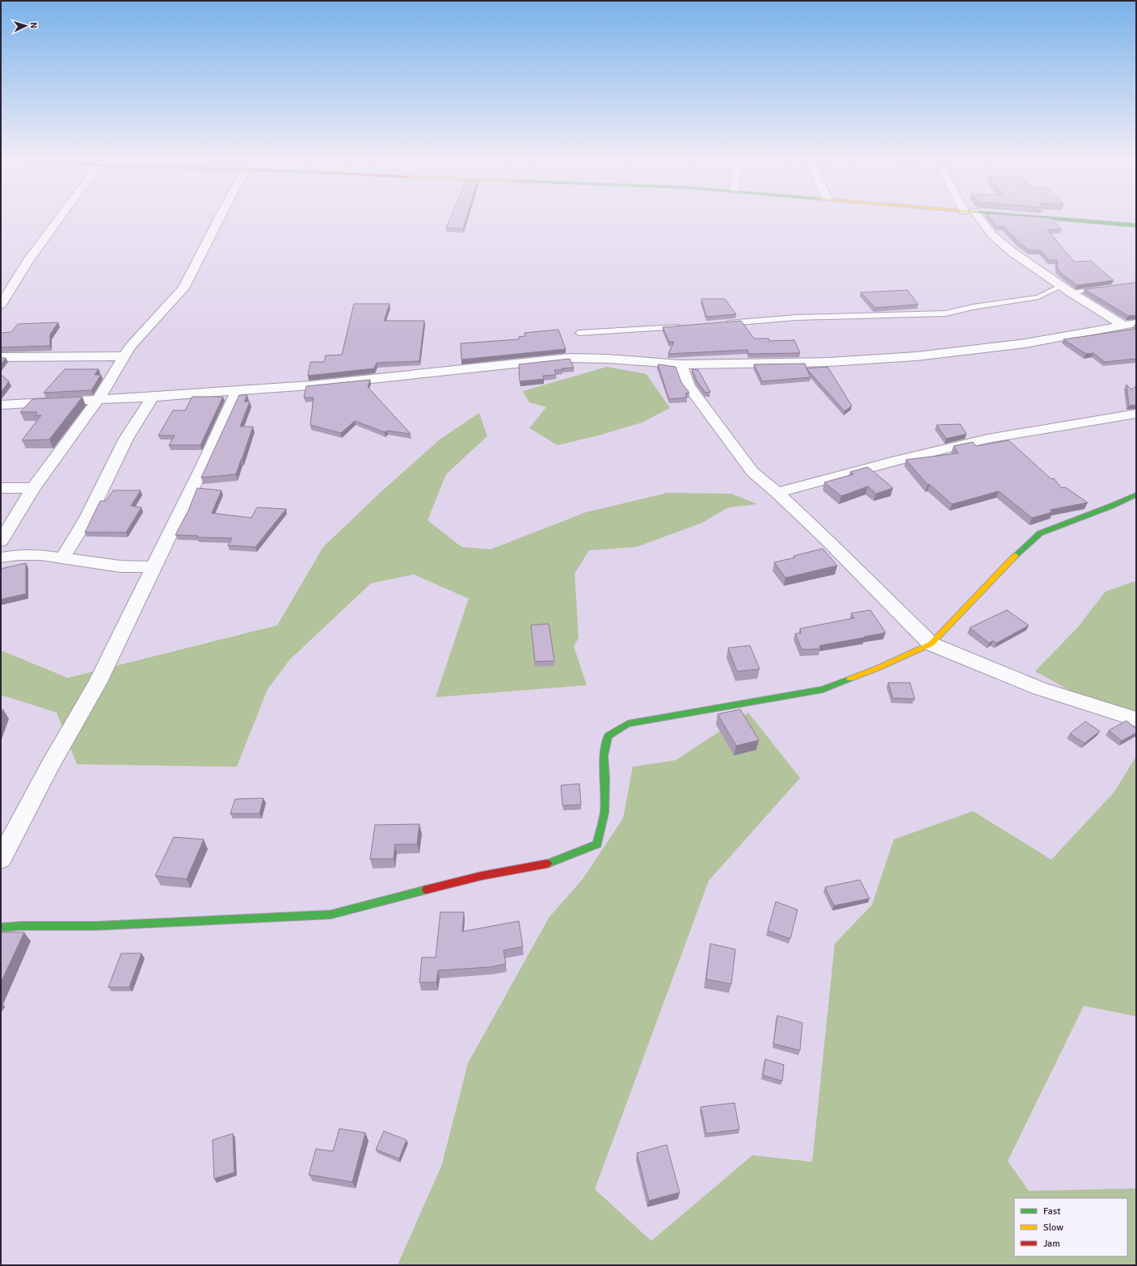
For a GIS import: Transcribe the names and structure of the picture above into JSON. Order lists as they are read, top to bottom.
{
  "legend": ["Fast", "Slow", "Jam"],
  "north": "right"
}
